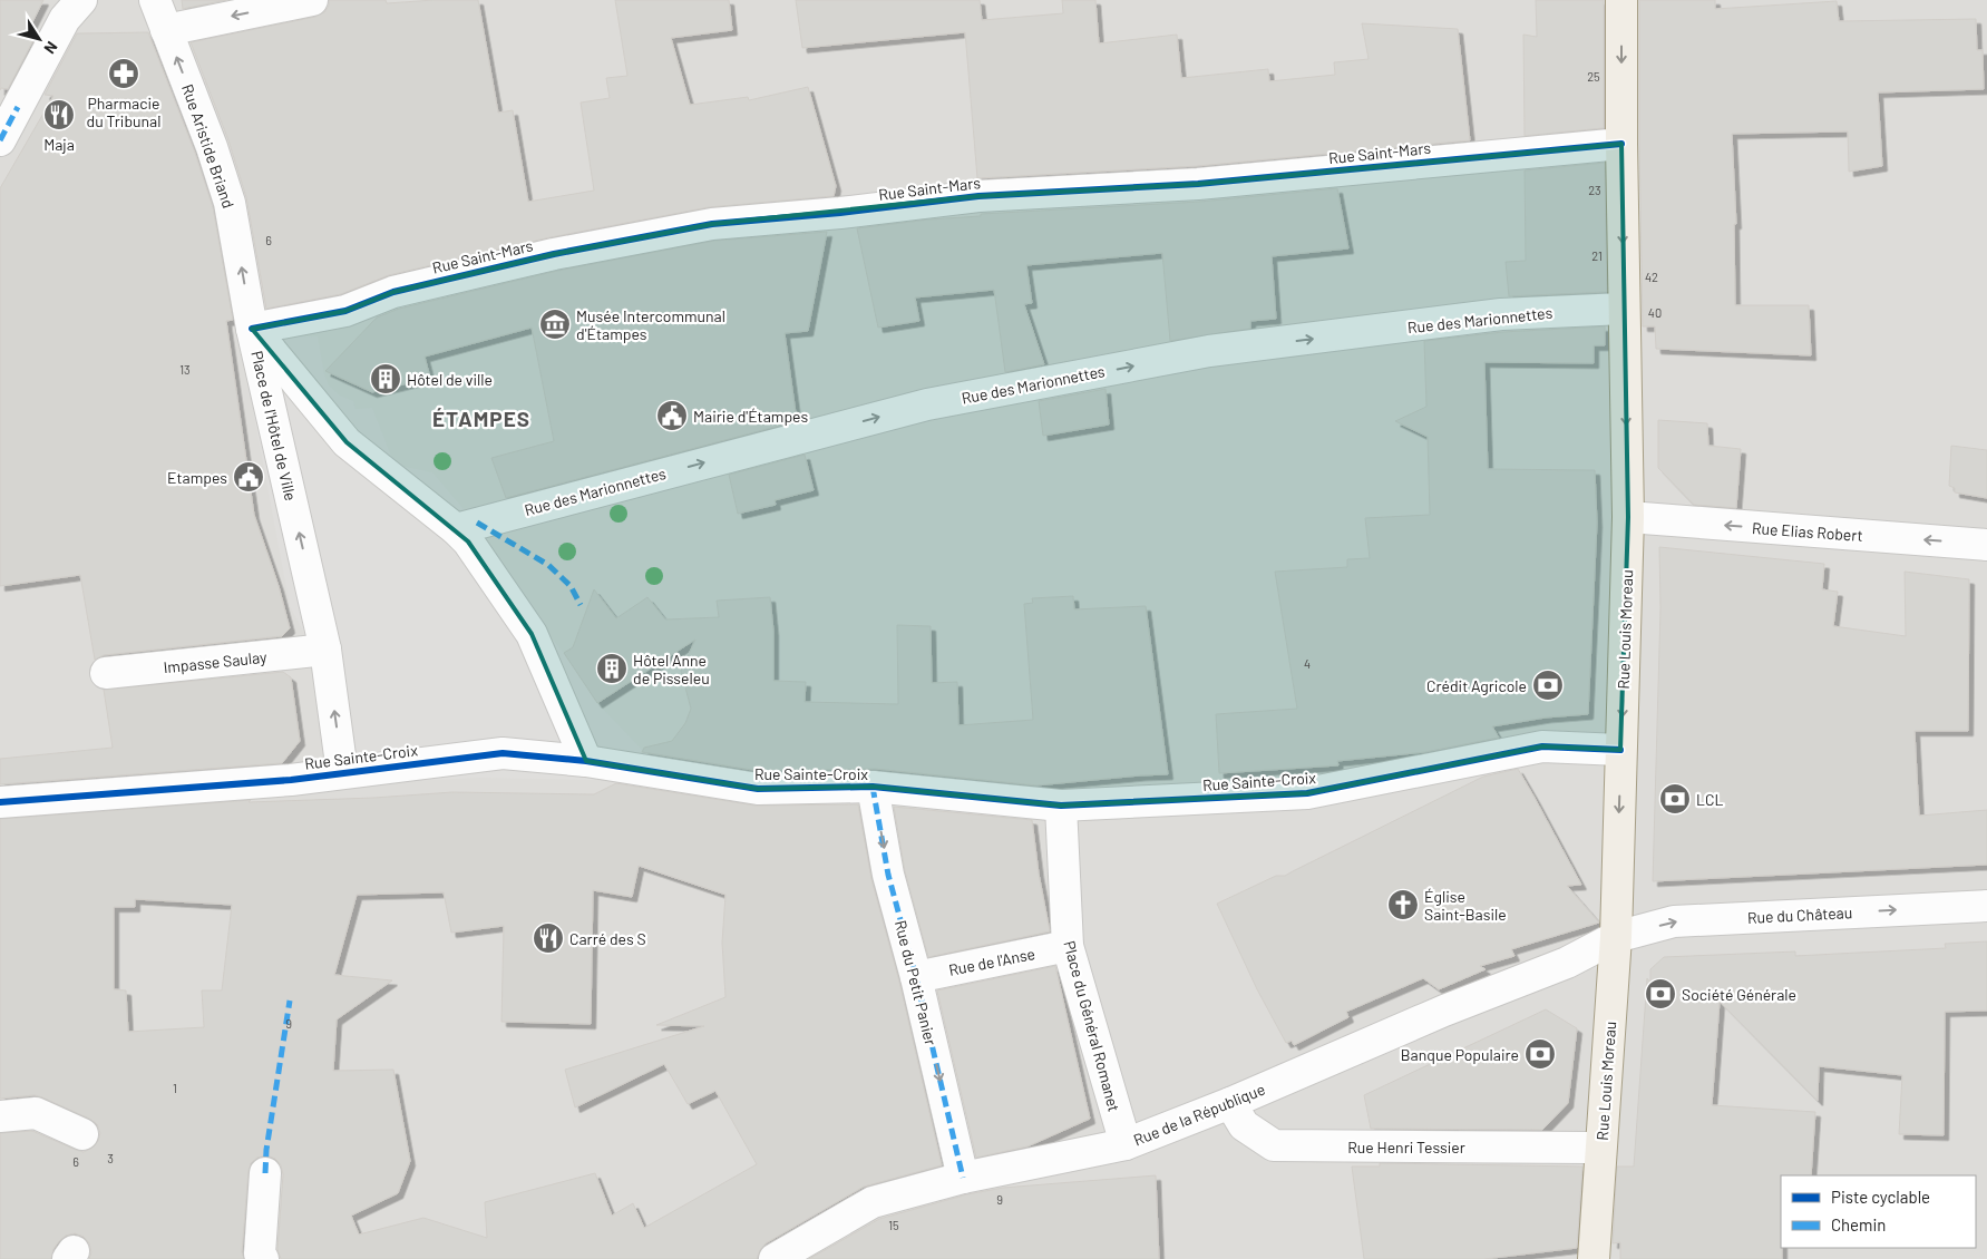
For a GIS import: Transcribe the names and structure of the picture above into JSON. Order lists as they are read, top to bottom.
{
  "streets": {
    "main road": ["Rue Louis Moreau"],
    "street": [
      "Rue Aristide Briand",
      "Rue Saint-Mars",
      "Rue des Marionnettes",
      "Place de l'Hôtel de Ville",
      "Rue Elias Robert",
      "Impasse Saulay",
      "Rue Sainte-Croix",
      "Rue du Château",
      "Rue de l'Anse",
      "Rue du Petit Panier",
      "Place du Général Romanet",
      "Rue de la République",
      "Rue Henri Tessier"
    ]
  },
  "crossings": [
    ["Rue Aristide Briand", "Rue Saint-Mars"],
    ["Rue Aristide Briand", "Place de l'Hôtel de Ville"],
    ["Rue Saint-Mars", "Place de l'Hôtel de Ville"],
    ["Rue Saint-Mars", "Rue Louis Moreau"],
    ["Rue des Marionnettes", "Place de l'Hôtel de Ville"],
    ["Rue des Marionnettes", "Rue Louis Moreau"],
    ["Place de l'Hôtel de Ville", "Impasse Saulay"],
    ["Place de l'Hôtel de Ville", "Rue Sainte-Croix"],
    ["Rue Elias Robert", "Rue Louis Moreau"],
    ["Rue Louis Moreau", "Rue Sainte-Croix"],
    ["Rue Louis Moreau", "Rue du Château"],
    ["Rue Louis Moreau", "Rue de la République"],
    ["Rue Louis Moreau", "Rue Henri Tessier"],
    ["Rue Sainte-Croix", "Rue du Petit Panier"],
    ["Rue Sainte-Croix", "Place du Général Romanet"],
    ["Rue du Château", "Rue de la République"],
    ["Rue de l'Anse", "Rue du Petit Panier"],
    ["Rue de l'Anse", "Place du Général Romanet"],
    ["Rue du Petit Panier", "Rue de la République"],
    ["Place du Général Romanet", "Rue de la République"],
    ["Rue de la République", "Rue Henri Tessier"]
  ],
  "one_way": [
    "Rue Aristide Briand",
    "Rue des Marionnettes",
    "Rue Elias Robert",
    "Rue Louis Moreau",
    "Rue du Château",
    "Rue du Petit Panier"
  ],
  "districts": ["ÉTAMPES"],
  "places": {
    "pharmacy": ["Pharmacie du Tribunal"],
    "restaurant": ["Maja", "Carré des S"],
    "museum": ["Musée Intercommunal d'Étampes"],
    "building": ["Hôtel de ville", "Hôtel Anne de Pisseleu"],
    "public building": ["Mairie d'Étampes", "Etampes"],
    "bank": [
      "Crédit Agricole",
      "LCL",
      "Société Générale",
      "Banque Populaire"
    ],
    "church": ["Église Saint-Basile"]
  },
  "house_numbers": [
    "25",
    "23",
    "6",
    "21",
    "42",
    "40",
    "13",
    "4",
    "9",
    "1",
    "3",
    "6",
    "9",
    "15"
  ],
  "legend": ["Piste cyclable", "Chemin"],
  "north": "bottom right"
}
